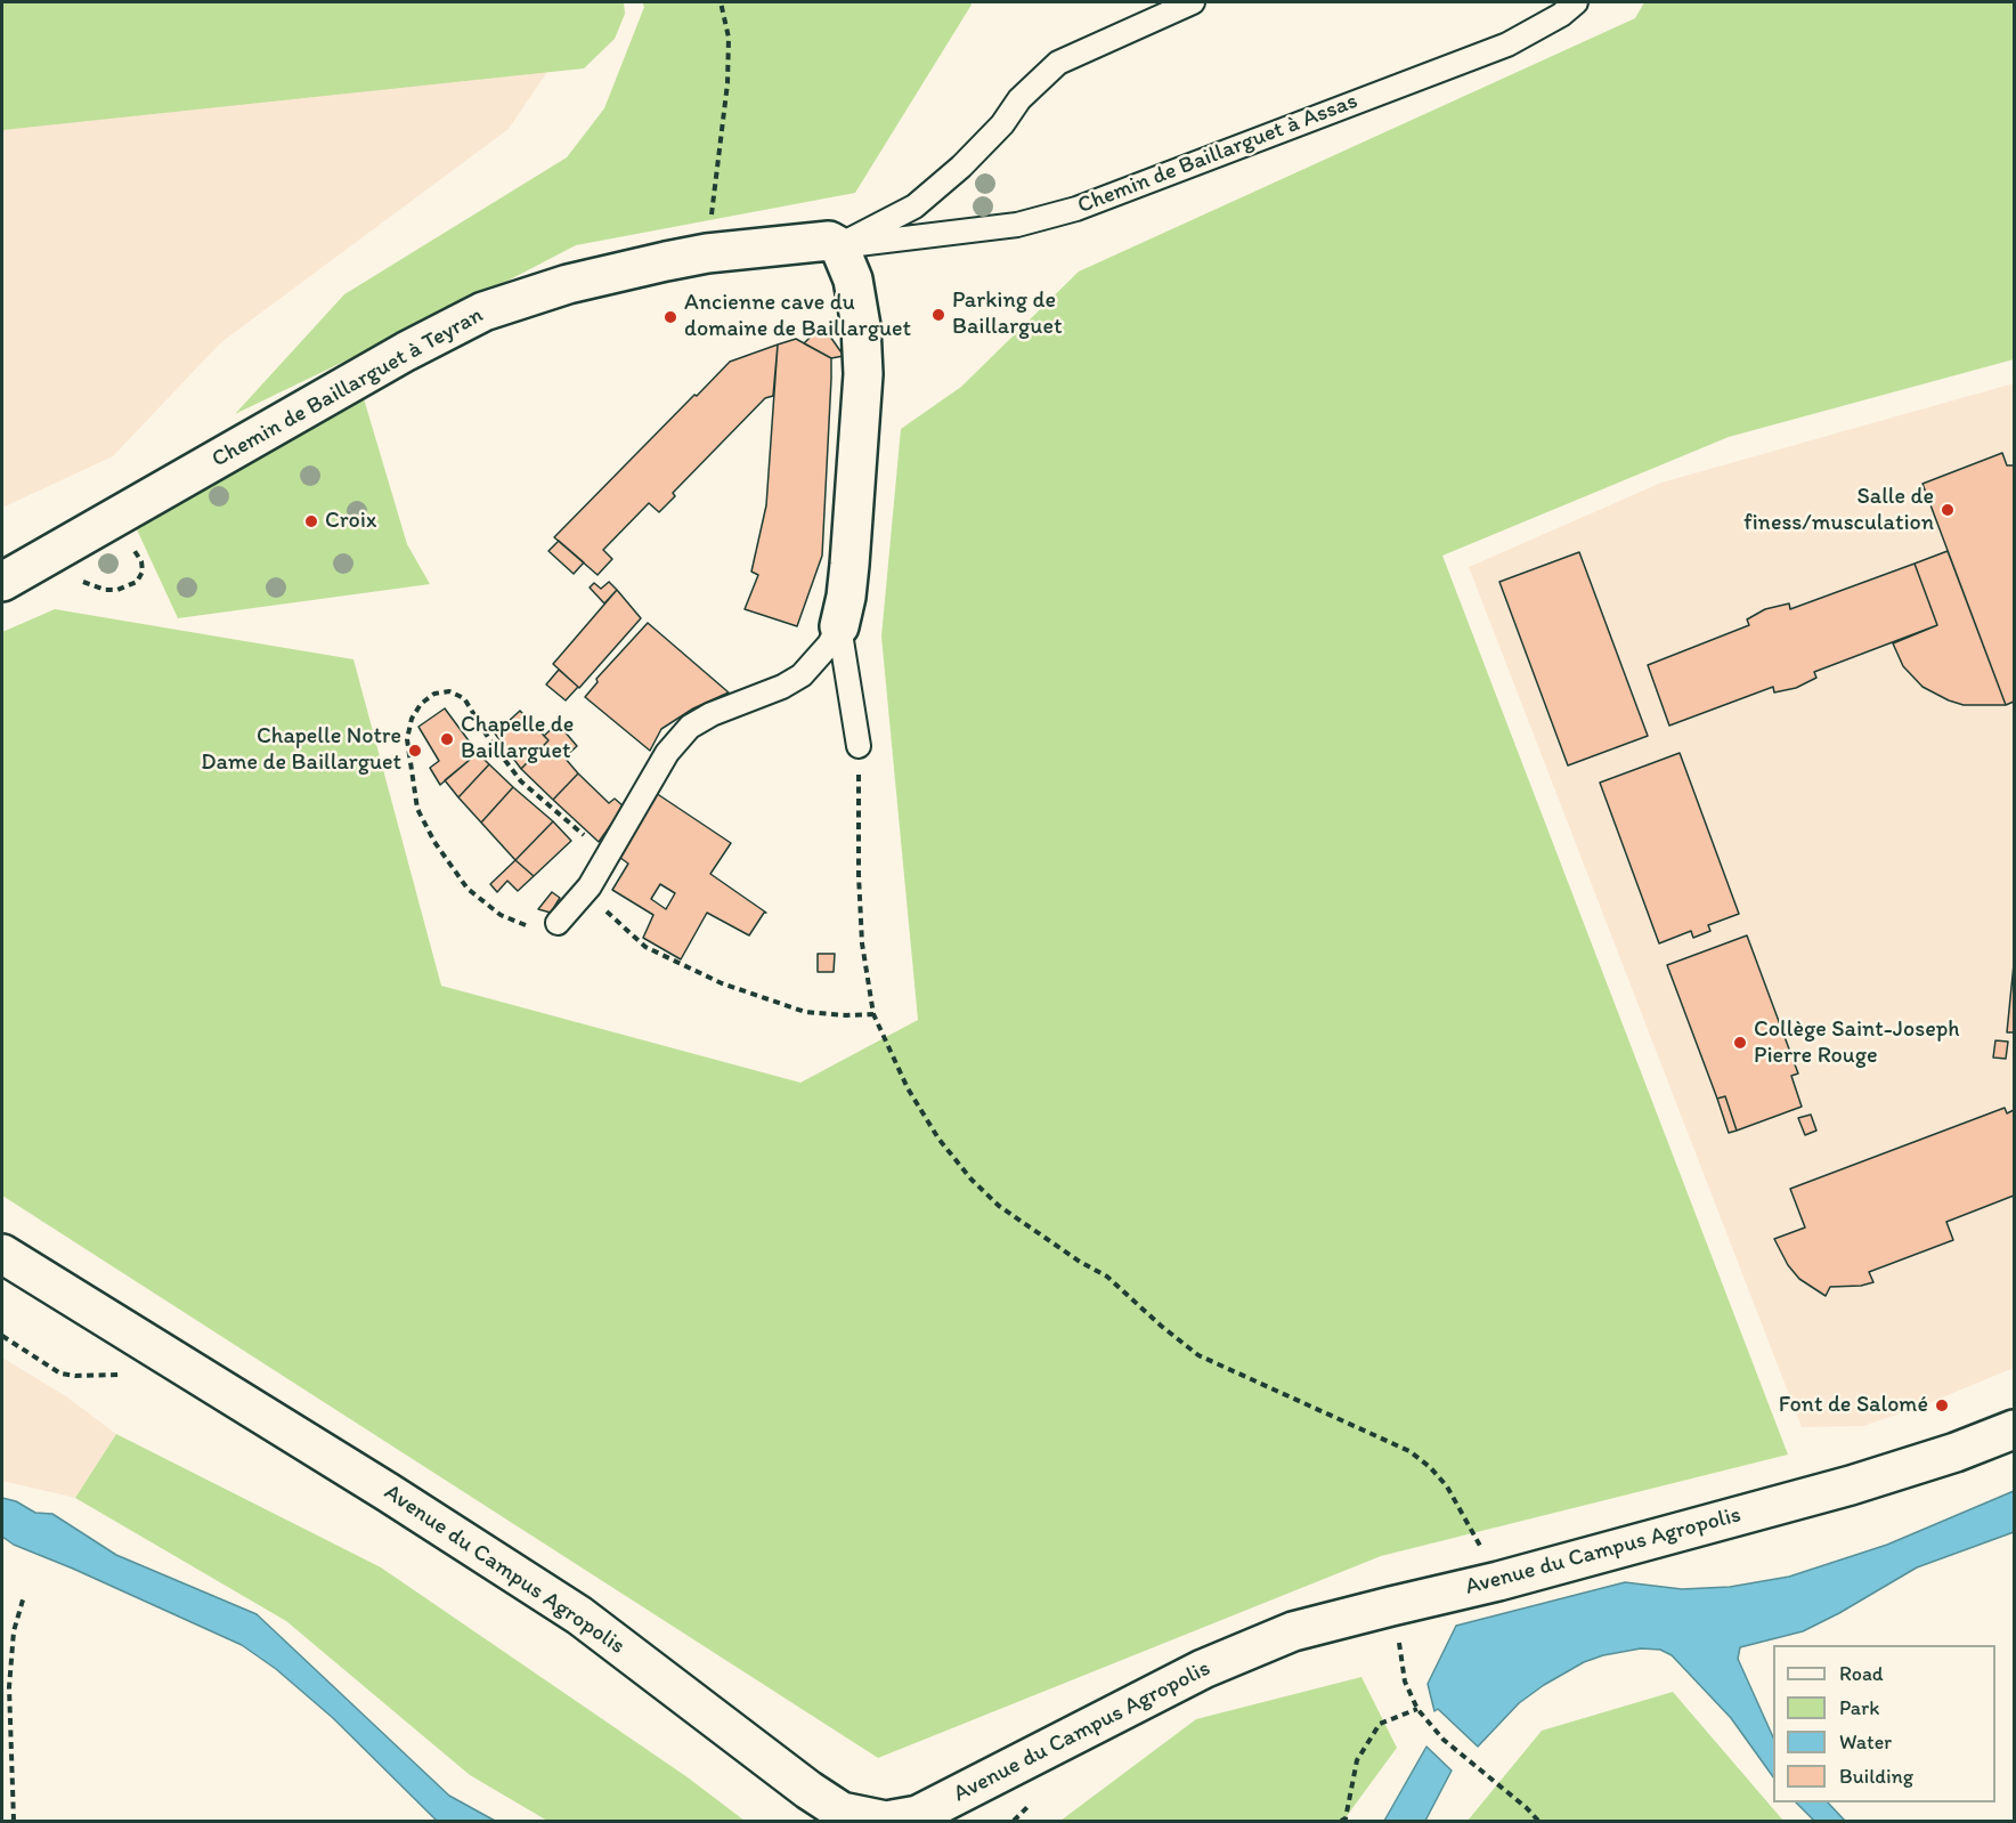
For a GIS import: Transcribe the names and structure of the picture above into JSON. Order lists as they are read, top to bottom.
{
  "streets": {
    "street": ["Chemin de Baillarguet à Teyran", "Avenue du Campus Agropolis"],
    "lane": ["Chemin de Baillarguet à Assas"]
  },
  "crossings": [
    ["Chemin de Baillarguet à Assas", "Chemin de Baillarguet à Teyran"]
  ],
  "places": [
    "Parking de Baillarguet",
    "Ancienne cave du domaine de Baillarguet",
    "Salle de finess/musculation",
    "Croix",
    "Chapelle de Baillarguet",
    "Chapelle Notre Dame de Baillarguet",
    "Collège Saint-Joseph Pierre Rouge",
    "Font de Salomé"
  ],
  "legend": [
    "Road",
    "Park",
    "Water",
    "Building"
  ]
}
